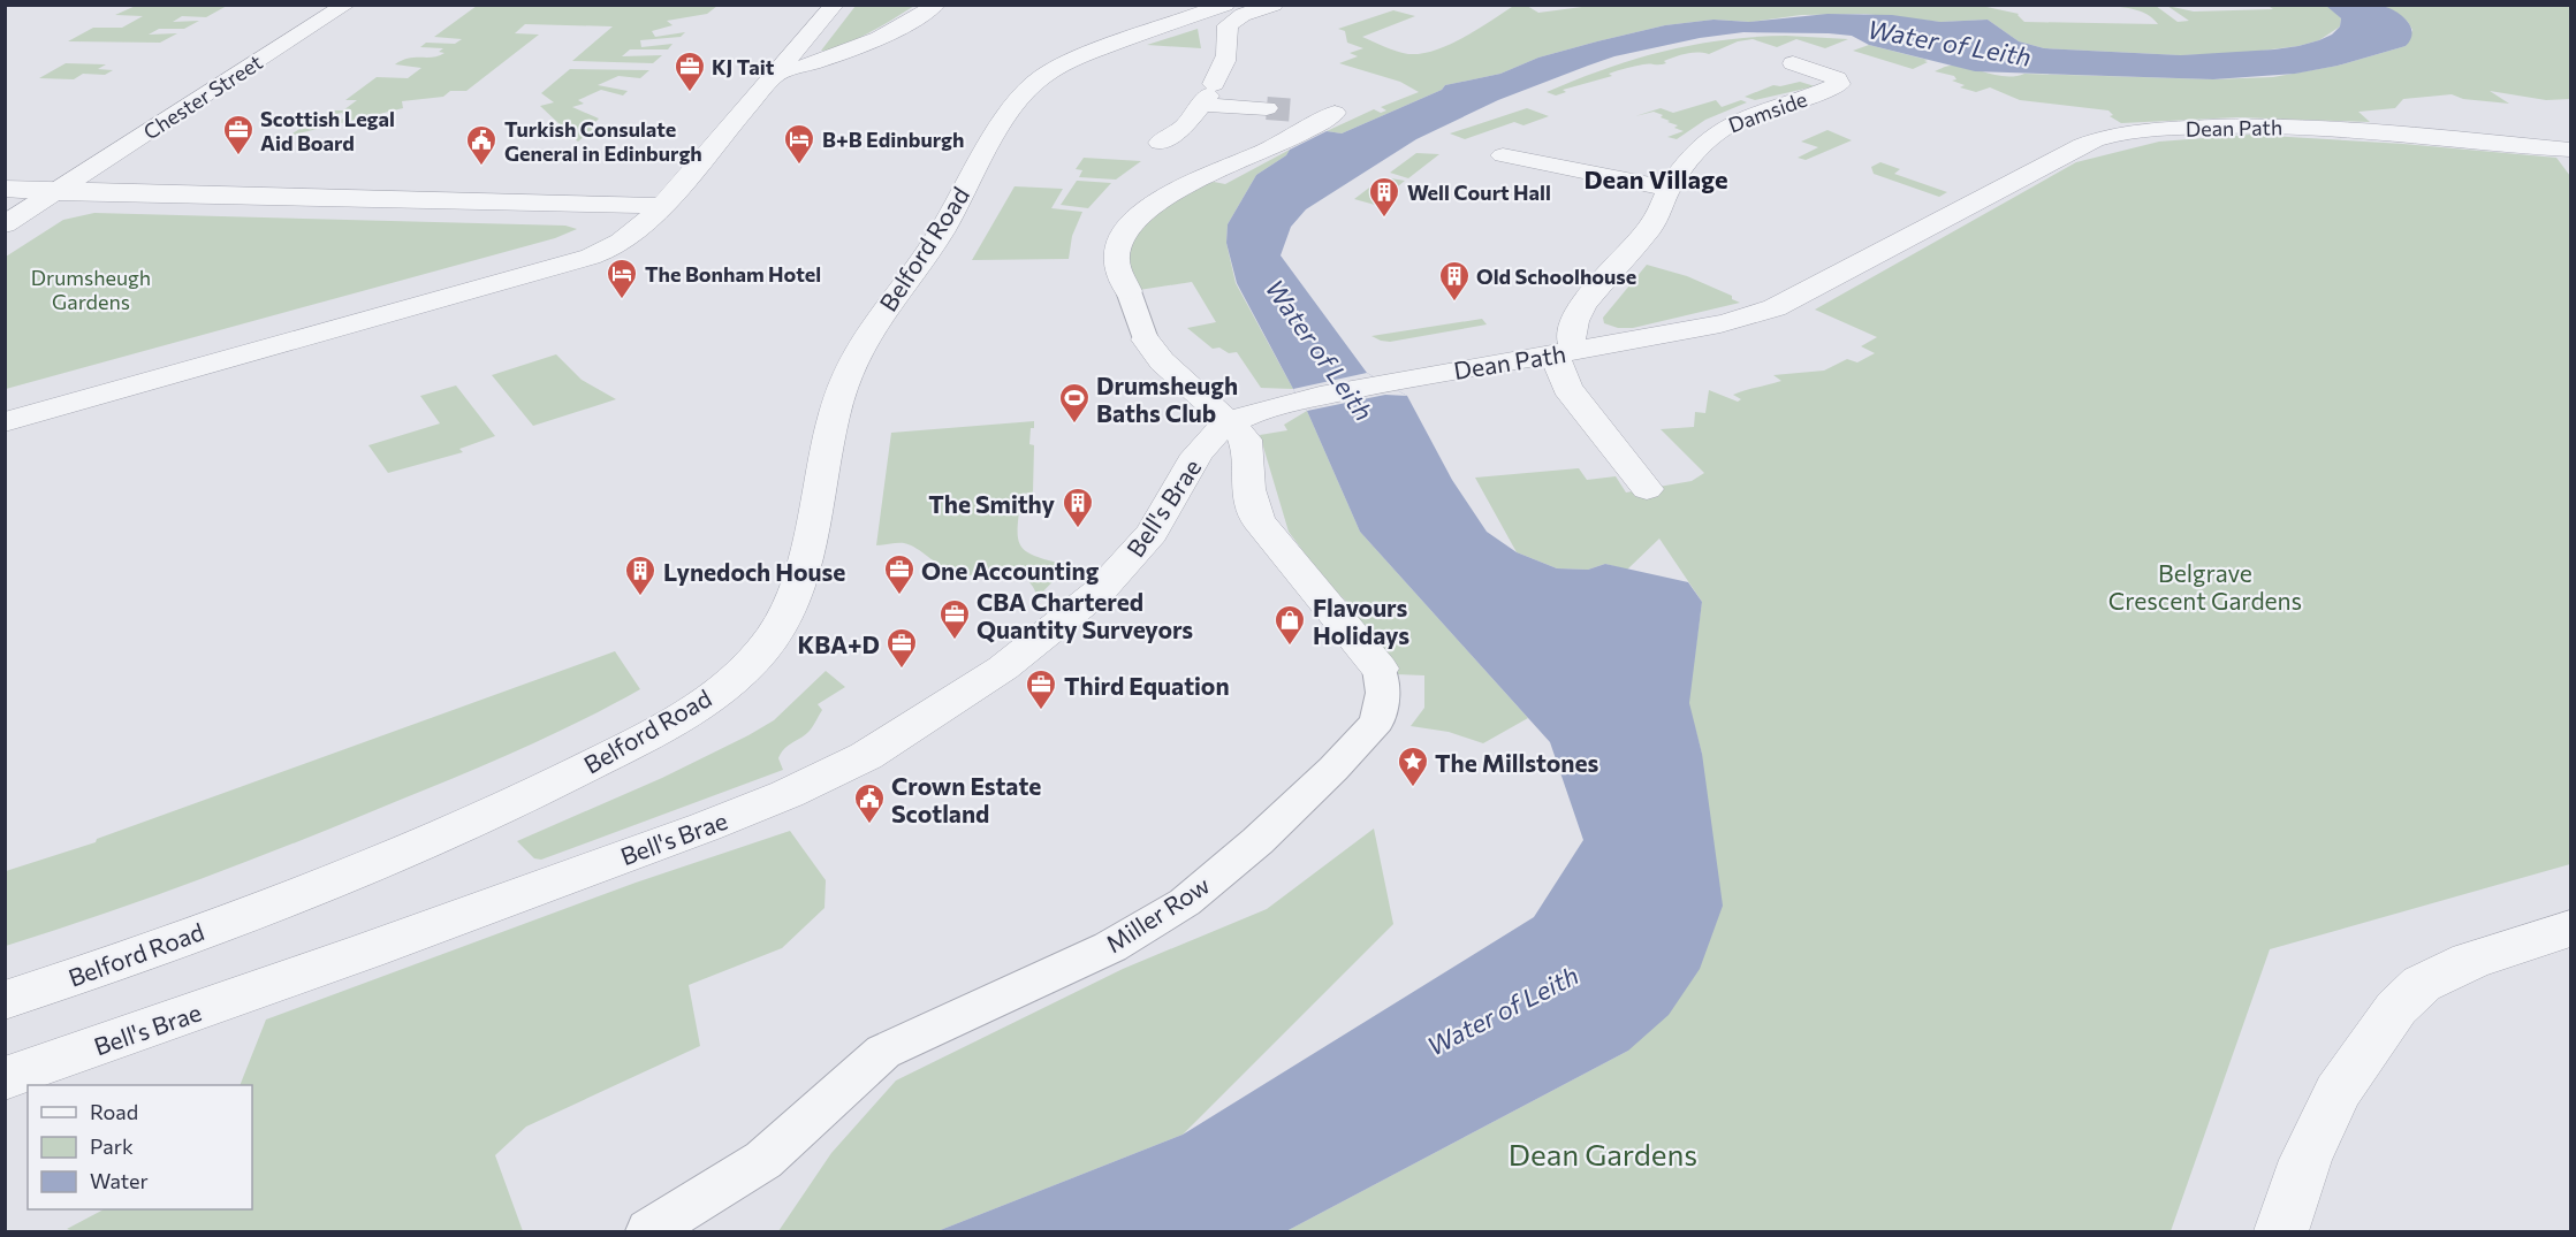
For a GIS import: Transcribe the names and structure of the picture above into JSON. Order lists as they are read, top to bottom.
{
  "streets": {
    "street": [
      "Chester Street",
      "Damside",
      "Dean Path",
      "Belford Road",
      "Bell's Brae",
      "Miller Row"
    ]
  },
  "crossings": [
    ["Damside", "Dean Path"],
    ["Dean Path", "Bell's Brae"],
    ["Dean Path", "Miller Row"],
    ["Bell's Brae", "Miller Row"]
  ],
  "districts": ["Dean Village"],
  "water": ["Water of Leith"],
  "parks": ["Drumsheugh Gardens", "Belgrave Crescent Gardens", "Dean Gardens"],
  "places": {
    "office": [
      "KJ Tait",
      "Scottish Legal Aid Board",
      "One Accounting",
      "CBA Chartered Quantity Surveyors",
      "KBA+D",
      "Third Equation"
    ],
    "hotel": ["B+B Edinburgh", "The Bonham Hotel"],
    "public building": ["Turkish Consulate General in Edinburgh", "Crown Estate Scotland"],
    "building": [
      "Well Court Hall",
      "Old Schoolhouse",
      "The Smithy",
      "Lynedoch House"
    ],
    "sports": ["Drumsheugh Baths Club"],
    "shop": ["Flavours Holidays"],
    "place": ["The Millstones"]
  },
  "legend": ["Road", "Park", "Water"]
}
